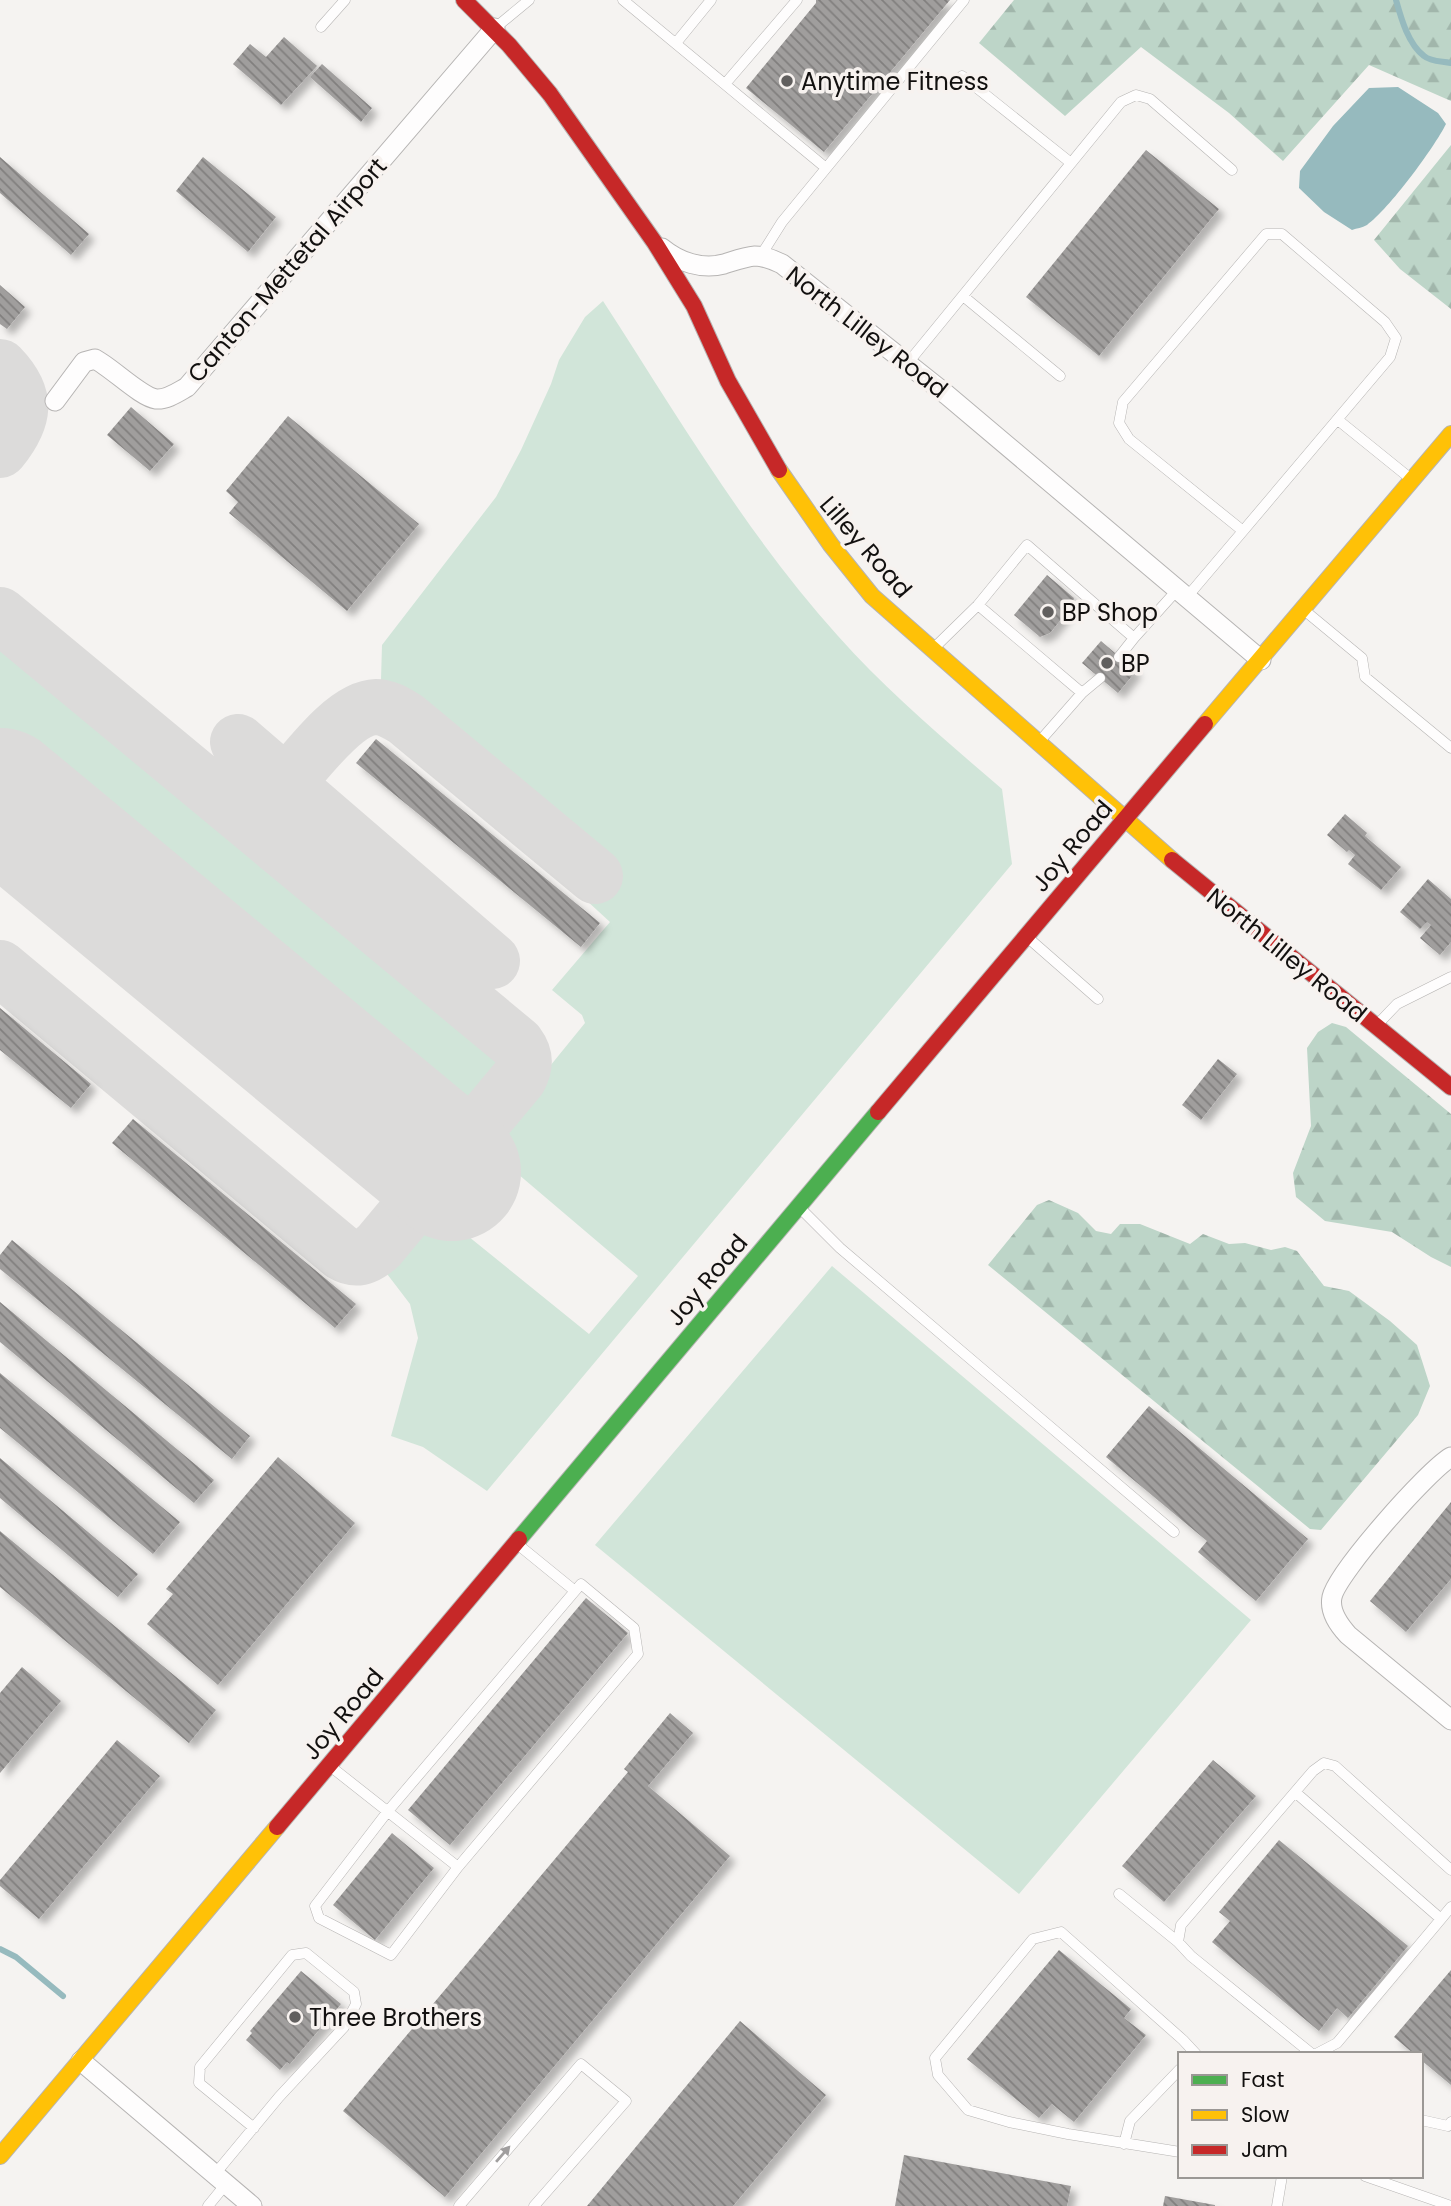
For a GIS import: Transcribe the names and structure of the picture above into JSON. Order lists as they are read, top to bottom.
{
  "streets": {
    "street": [
      "Canton-Mettetal Airport",
      "North Lilley Road",
      "Lilley Road",
      "Joy Road"
    ]
  },
  "crossings": [
    ["Canton-Mettetal Airport", "North Lilley Road"],
    ["North Lilley Road", "Lilley Road"],
    ["North Lilley Road", "Joy Road"],
    ["Lilley Road", "Joy Road"]
  ],
  "places": [
    "Anytime Fitness",
    "BP Shop",
    "BP",
    "Three Brothers"
  ],
  "legend": ["Fast", "Slow", "Jam"]
}
